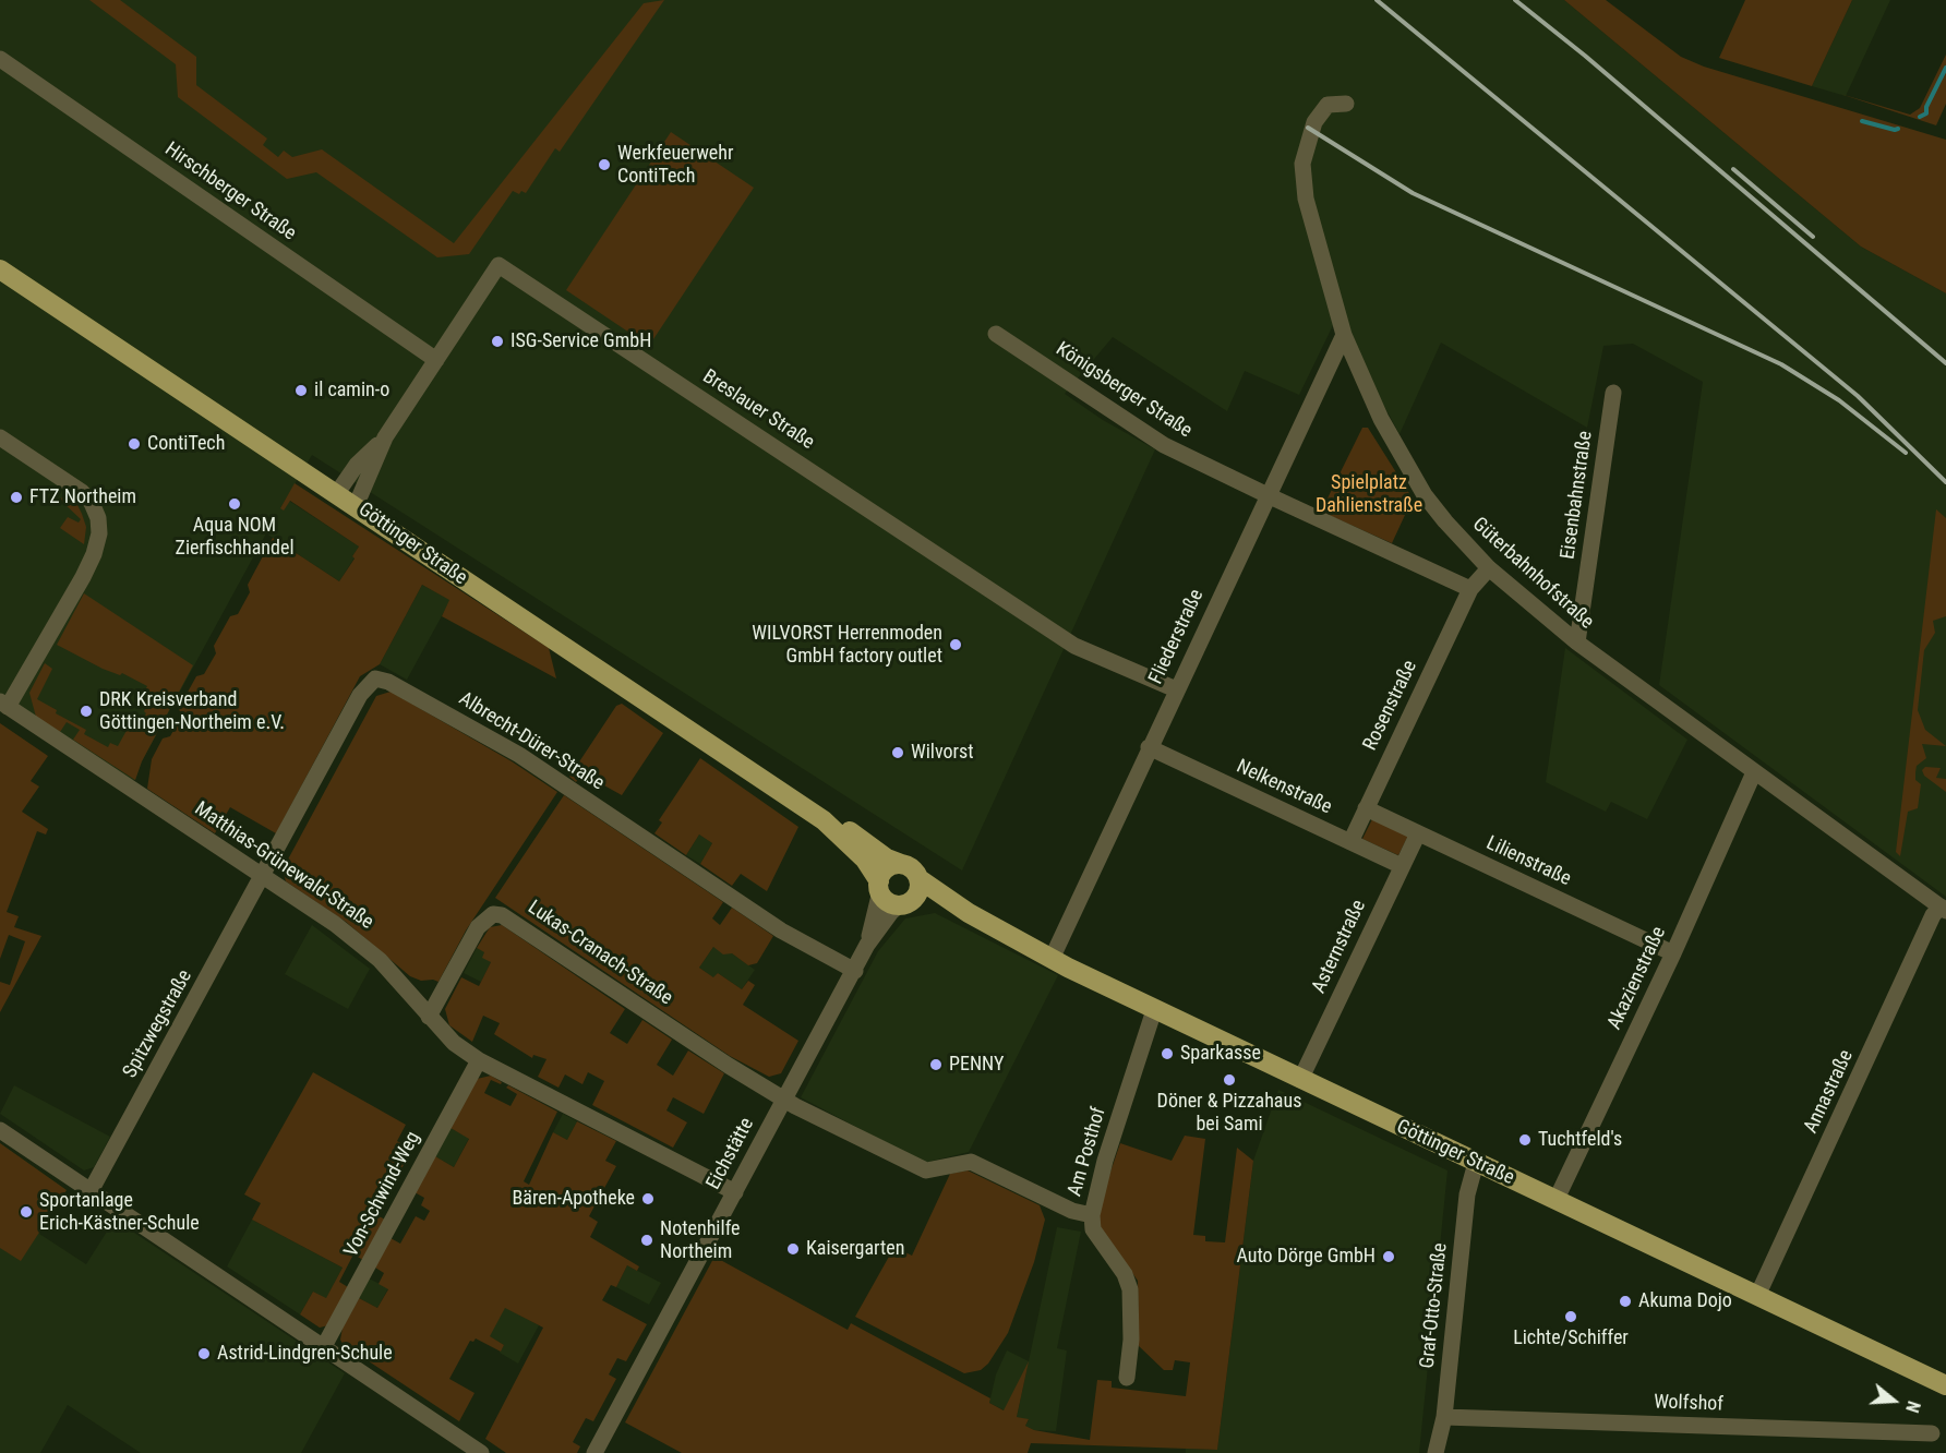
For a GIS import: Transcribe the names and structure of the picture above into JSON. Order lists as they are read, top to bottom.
{
  "streets": {
    "main road": ["Göttinger Straße"],
    "street": [
      "Hirschberger Straße",
      "Königsberger Straße",
      "Breslauer Straße",
      "Eisenbahnstraße",
      "Güterbahnhofstraße",
      "Fliederstraße",
      "Rosenstraße",
      "Albrecht-Dürer-Straße",
      "Nelkenstraße",
      "Lilienstraße",
      "Matthias-Grünewald-Straße",
      "Asternstraße",
      "Lukas-Cranach-Straße",
      "Akazienstraße",
      "Spitzwegstraße",
      "Annastraße",
      "Am Posthof",
      "Eichstätte",
      "Von-Schwind-Weg",
      "Graf-Otto-Straße",
      "Wolfshof"
    ]
  },
  "crossings": [
    ["Hirschberger Straße", "Breslauer Straße"],
    ["Königsberger Straße", "Fliederstraße"],
    ["Königsberger Straße", "Rosenstraße"],
    ["Breslauer Straße", "Göttinger Straße"],
    ["Breslauer Straße", "Fliederstraße"],
    ["Eisenbahnstraße", "Güterbahnhofstraße"],
    ["Göttinger Straße", "Fliederstraße"],
    ["Göttinger Straße", "Asternstraße"],
    ["Göttinger Straße", "Akazienstraße"],
    ["Göttinger Straße", "Annastraße"],
    ["Göttinger Straße", "Am Posthof"],
    ["Göttinger Straße", "Eichstätte"],
    ["Göttinger Straße", "Graf-Otto-Straße"],
    ["Güterbahnhofstraße", "Fliederstraße"],
    ["Güterbahnhofstraße", "Rosenstraße"],
    ["Güterbahnhofstraße", "Akazienstraße"],
    ["Güterbahnhofstraße", "Annastraße"],
    ["Fliederstraße", "Nelkenstraße"],
    ["Rosenstraße", "Nelkenstraße"],
    ["Rosenstraße", "Lilienstraße"],
    ["Albrecht-Dürer-Straße", "Matthias-Grünewald-Straße"],
    ["Albrecht-Dürer-Straße", "Spitzwegstraße"],
    ["Albrecht-Dürer-Straße", "Eichstätte"],
    ["Nelkenstraße", "Asternstraße"],
    ["Lilienstraße", "Asternstraße"],
    ["Lilienstraße", "Akazienstraße"],
    ["Matthias-Grünewald-Straße", "Lukas-Cranach-Straße"],
    ["Matthias-Grünewald-Straße", "Spitzwegstraße"],
    ["Matthias-Grünewald-Straße", "Eichstätte"],
    ["Matthias-Grünewald-Straße", "Von-Schwind-Weg"],
    ["Lukas-Cranach-Straße", "Eichstätte"],
    ["Graf-Otto-Straße", "Wolfshof"]
  ],
  "parks": ["Spielplatz Dahlienstraße"],
  "places": [
    "Werkfeuerwehr ContiTech",
    "ISG-Service GmbH",
    "il camin-o",
    "ContiTech",
    "FTZ Northeim",
    "Aqua NOM Zierfischhandel",
    "WILVORST Herrenmoden GmbH factory outlet",
    "DRK Kreisverband Göttingen-Northeim e.V.",
    "Wilvorst",
    "Sparkasse",
    "PENNY",
    "Döner & Pizzahaus bei Sami",
    "Tuchtfeld's",
    "Bären-Apotheke",
    "Sportanlage Erich-Kästner-Schule",
    "Notenhilfe Northeim",
    "Kaisergarten",
    "Auto Dörge GmbH",
    "Akuma Dojo",
    "Lichte/Schiffer",
    "Astrid-Lindgren-Schule"
  ],
  "north": "right"
}
